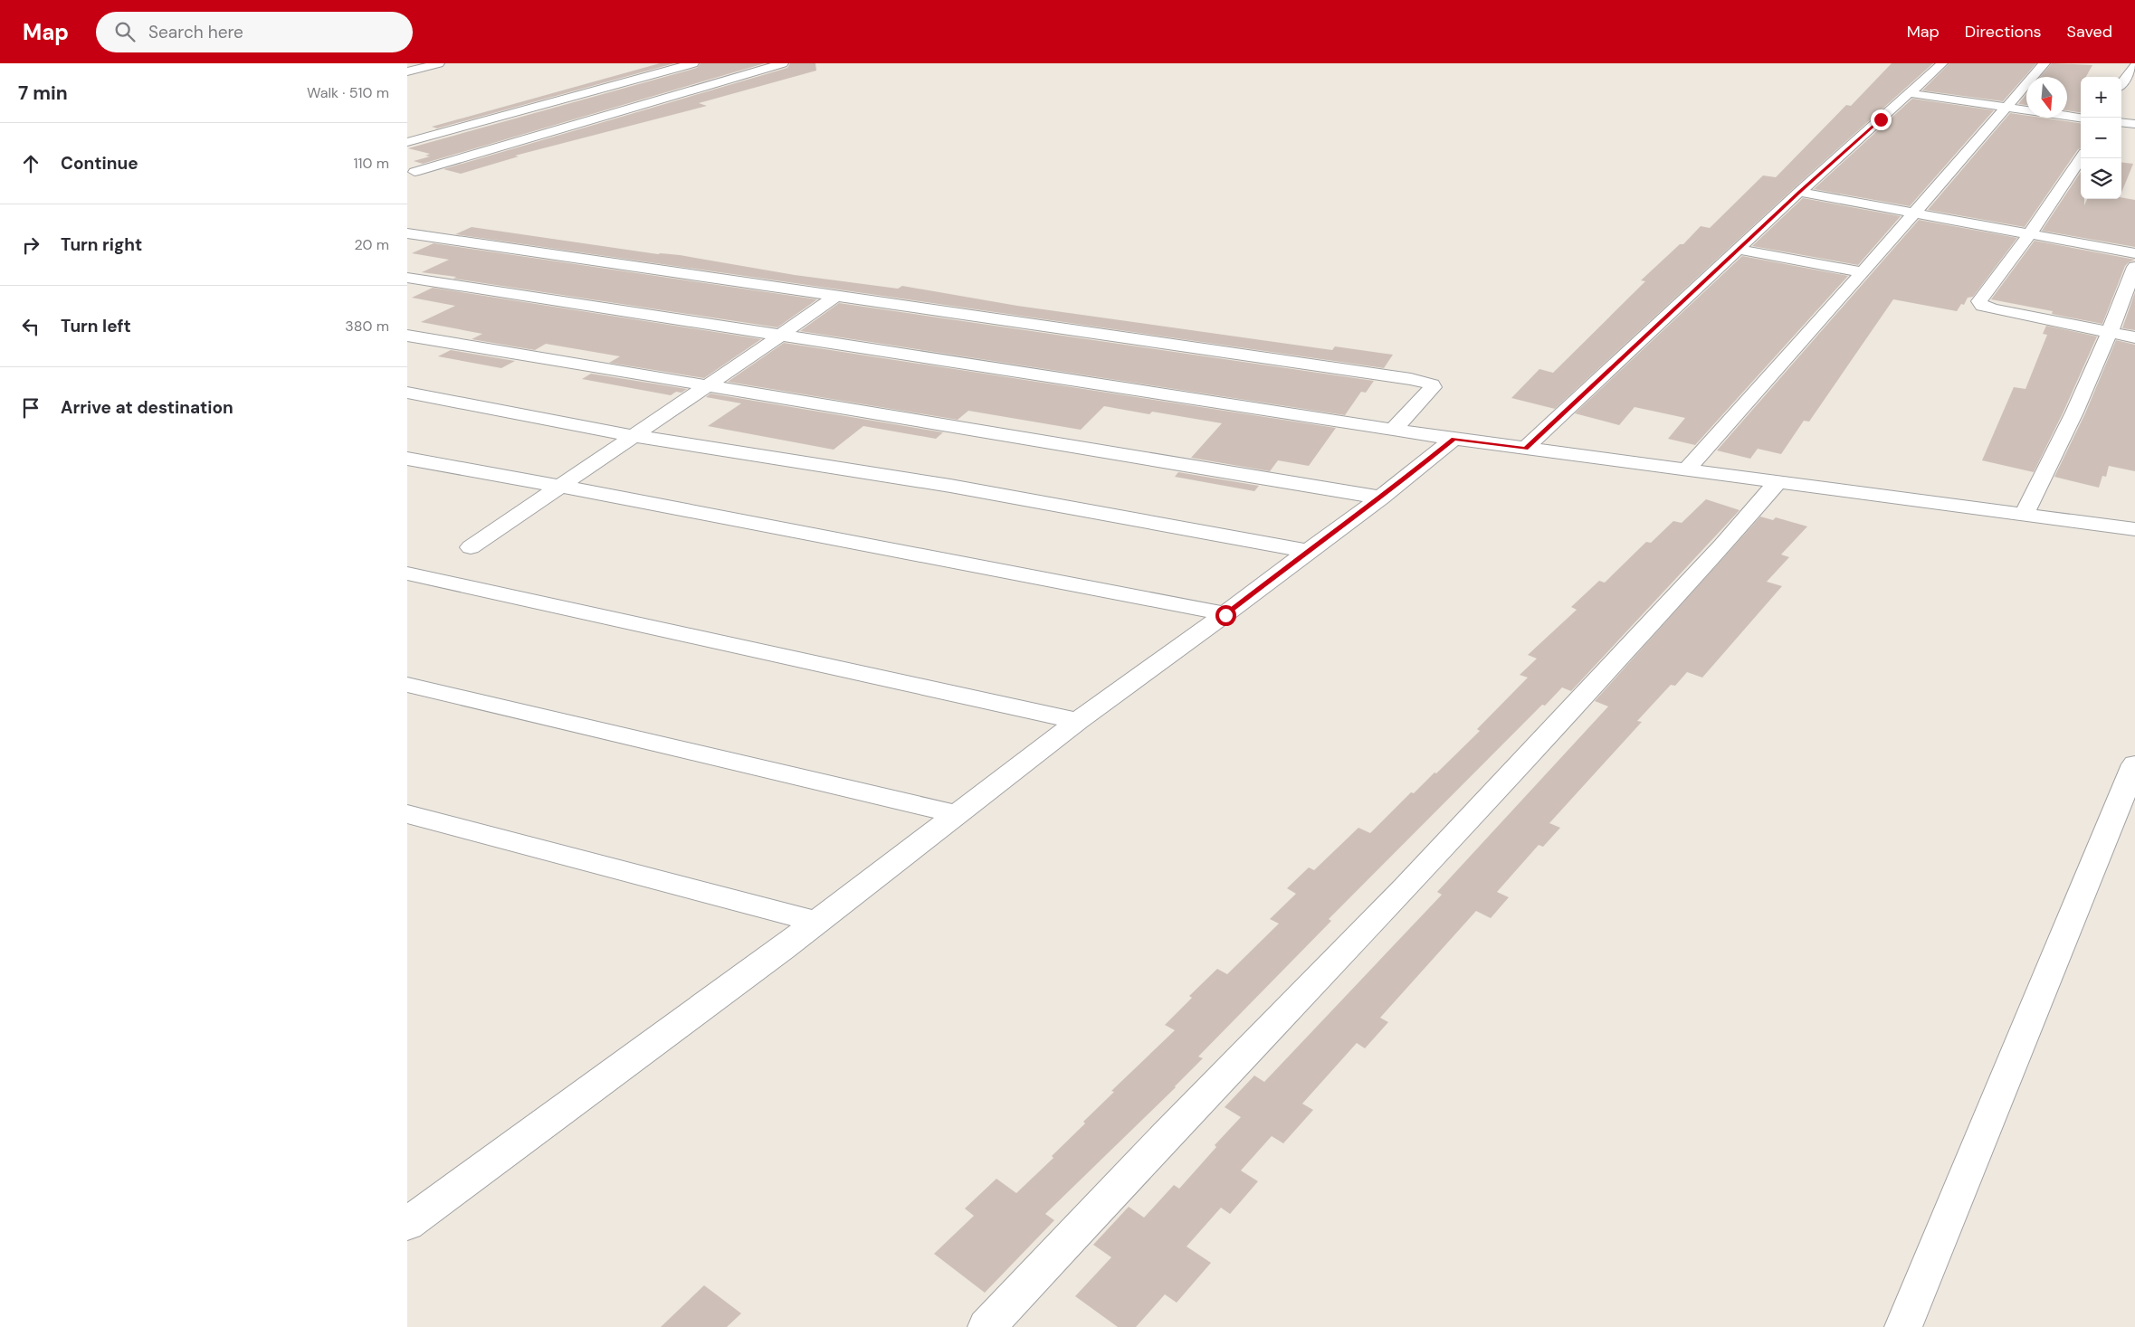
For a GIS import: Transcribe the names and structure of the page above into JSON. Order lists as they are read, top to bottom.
{
  "north": "bottom",
  "page": {
    "header": "Map",
    "search": "Search here",
    "nav": ["Map", "Directions", "Saved"],
    "heading": ["7 min", "Walk · 510 m"],
    "map_buttons": ["+", "−"],
    "list": [
      ["Continue", "110 m"],
      ["Turn right", "20 m"],
      ["Turn left", "380 m"],
      "Arrive at destination"
    ]
  }
}
